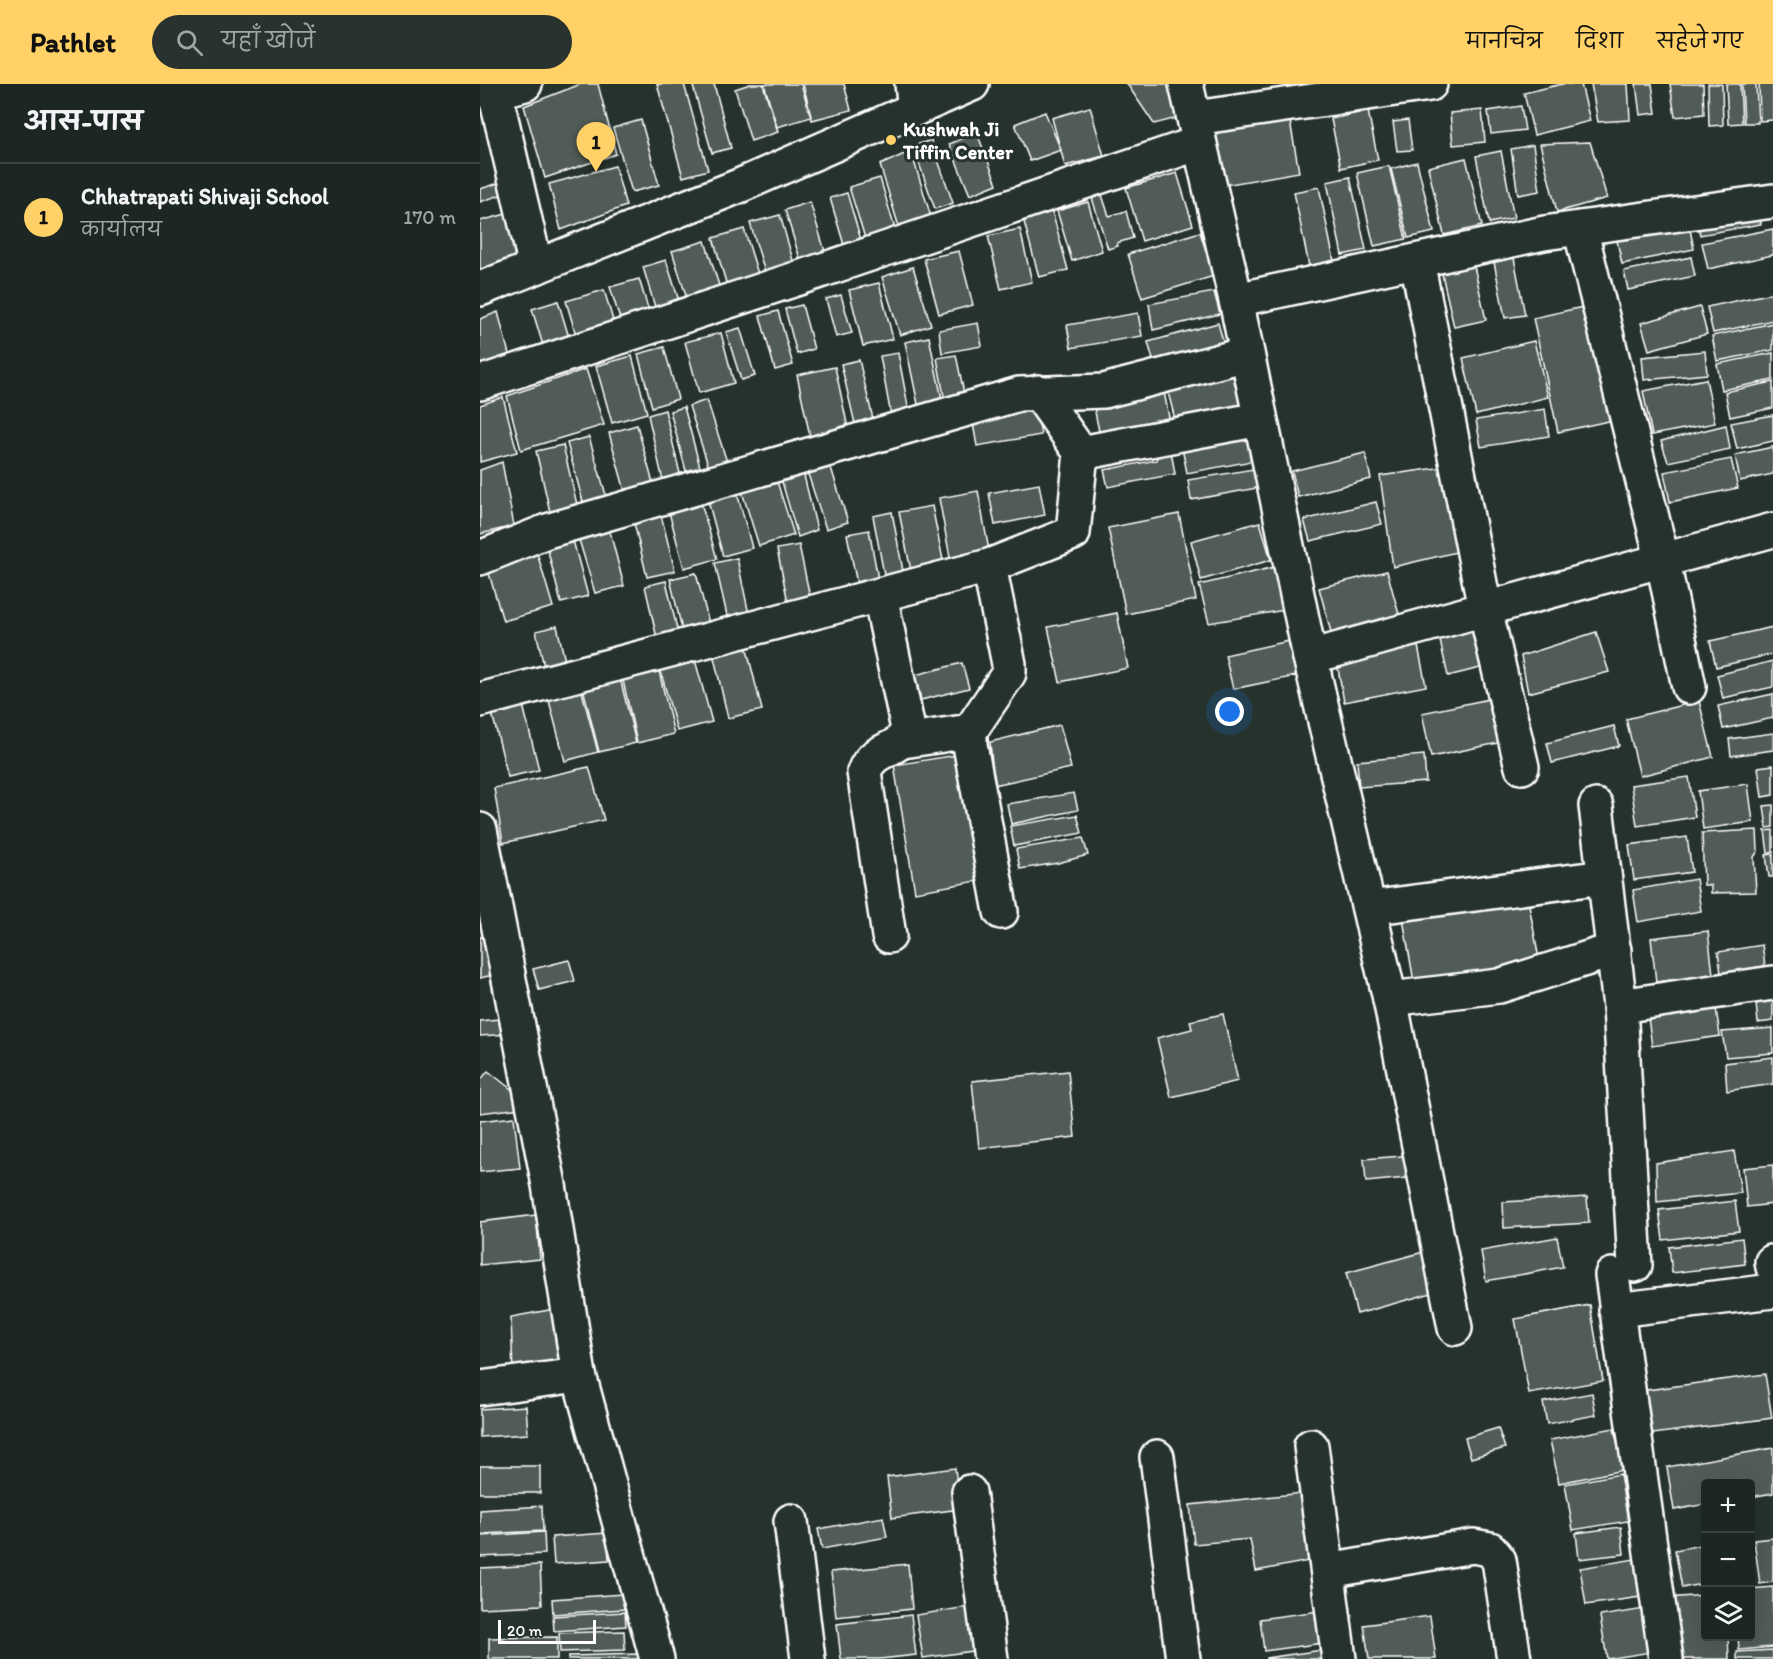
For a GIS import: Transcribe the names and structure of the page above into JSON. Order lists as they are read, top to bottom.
{
  "places": ["Kushwah Ji Tiffin Center"],
  "scale_bar": "20 m",
  "page": {
    "header": "Pathlet",
    "search": "यहाँ खोजें",
    "nav": ["मानचित्र", "दिशा", "सहेजे गए"],
    "heading": "आस-पास",
    "pins": "1",
    "list": [
      {
        "mark": "1",
        "name": "Chhatrapati Shivaji School",
        "note": "कार्यालय",
        "value": "170 m"
      }
    ],
    "map_buttons": ["+", "−"],
    "scale": "20 m"
  }
}
